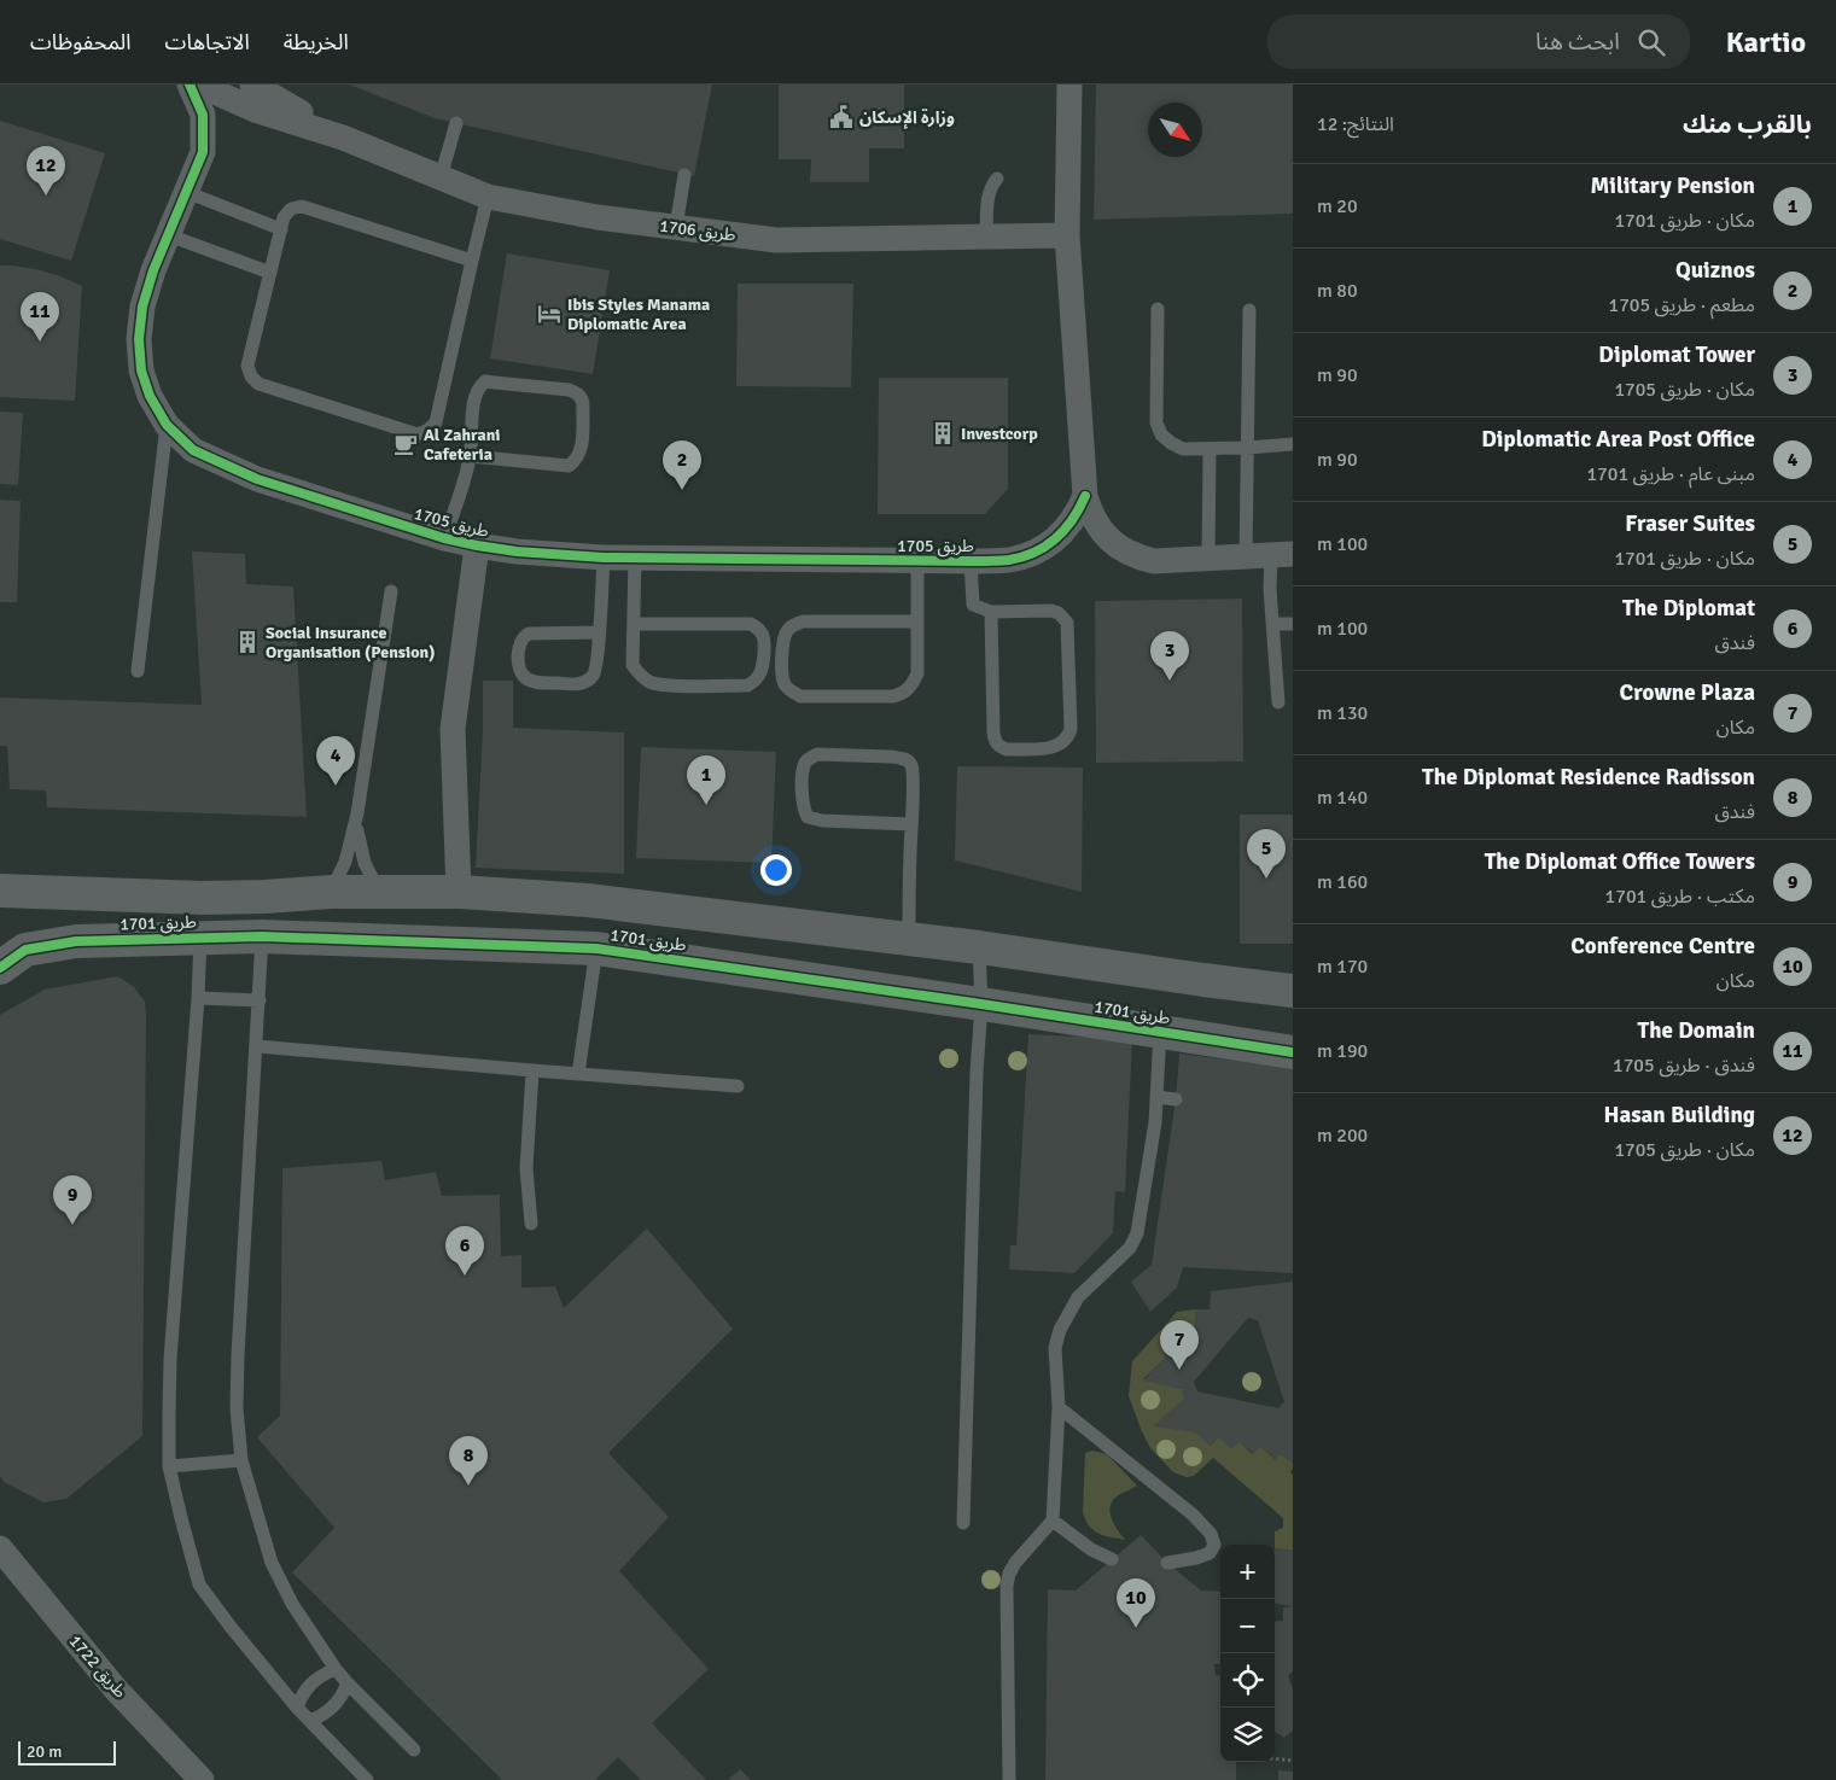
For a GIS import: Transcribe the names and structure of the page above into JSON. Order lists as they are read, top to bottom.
{
  "streets": {
    "street": [
      "طريق 1706",
      "طريق 1705",
      "طريق 1701",
      "طريق 1722"
    ]
  },
  "crossings": [
    ["طريق 1705", "طريق 1701"]
  ],
  "places": {
    "public building": ["وزارة الإسكان"],
    "hotel": ["Ibis Styles Manama Diplomatic Area"],
    "building": ["Investcorp", "Social Insurance Organisation (Pension)"],
    "cafe": ["Al Zahrani Cafeteria"]
  },
  "scale_bar": "20 m",
  "north": "bottom right",
  "page": {
    "header": "Kartio",
    "search": "ابحث هنا",
    "nav": ["الخريطة", "الاتجاهات", "المحفوظات"],
    "heading": ["بالقرب منك", "النتائج: 12"],
    "pins": [
      "12",
      "11",
      "2",
      "3",
      "4",
      "1",
      "5",
      "9",
      "6",
      "7",
      "8",
      "10"
    ],
    "list": [
      {
        "mark": "1",
        "name": "Military Pension",
        "note": "مكان · طريق 1701",
        "value": "20 m"
      },
      {
        "mark": "2",
        "name": "Quiznos",
        "note": "مطعم · طريق 1705",
        "value": "80 m"
      },
      {
        "mark": "3",
        "name": "Diplomat Tower",
        "note": "مكان · طريق 1705",
        "value": "90 m"
      },
      {
        "mark": "4",
        "name": "Diplomatic Area Post Office",
        "note": "مبنى عام · طريق 1701",
        "value": "90 m"
      },
      {
        "mark": "5",
        "name": "Fraser Suites",
        "note": "مكان · طريق 1701",
        "value": "100 m"
      },
      {
        "mark": "6",
        "name": "The Diplomat",
        "note": "فندق",
        "value": "100 m"
      },
      {
        "mark": "7",
        "name": "Crowne Plaza",
        "note": "مكان",
        "value": "130 m"
      },
      {
        "mark": "8",
        "name": "The Diplomat Residence Radisson",
        "note": "فندق",
        "value": "140 m"
      },
      {
        "mark": "9",
        "name": "The Diplomat Office Towers",
        "note": "مكتب · طريق 1701",
        "value": "160 m"
      },
      {
        "mark": "10",
        "name": "Conference Centre",
        "note": "مكان",
        "value": "170 m"
      },
      {
        "mark": "11",
        "name": "The Domain",
        "note": "فندق · طريق 1705",
        "value": "190 m"
      },
      {
        "mark": "12",
        "name": "Hasan Building",
        "note": "مكان · طريق 1705",
        "value": "200 m"
      }
    ],
    "map_buttons": ["+", "−"],
    "scale": "20 m"
  }
}
